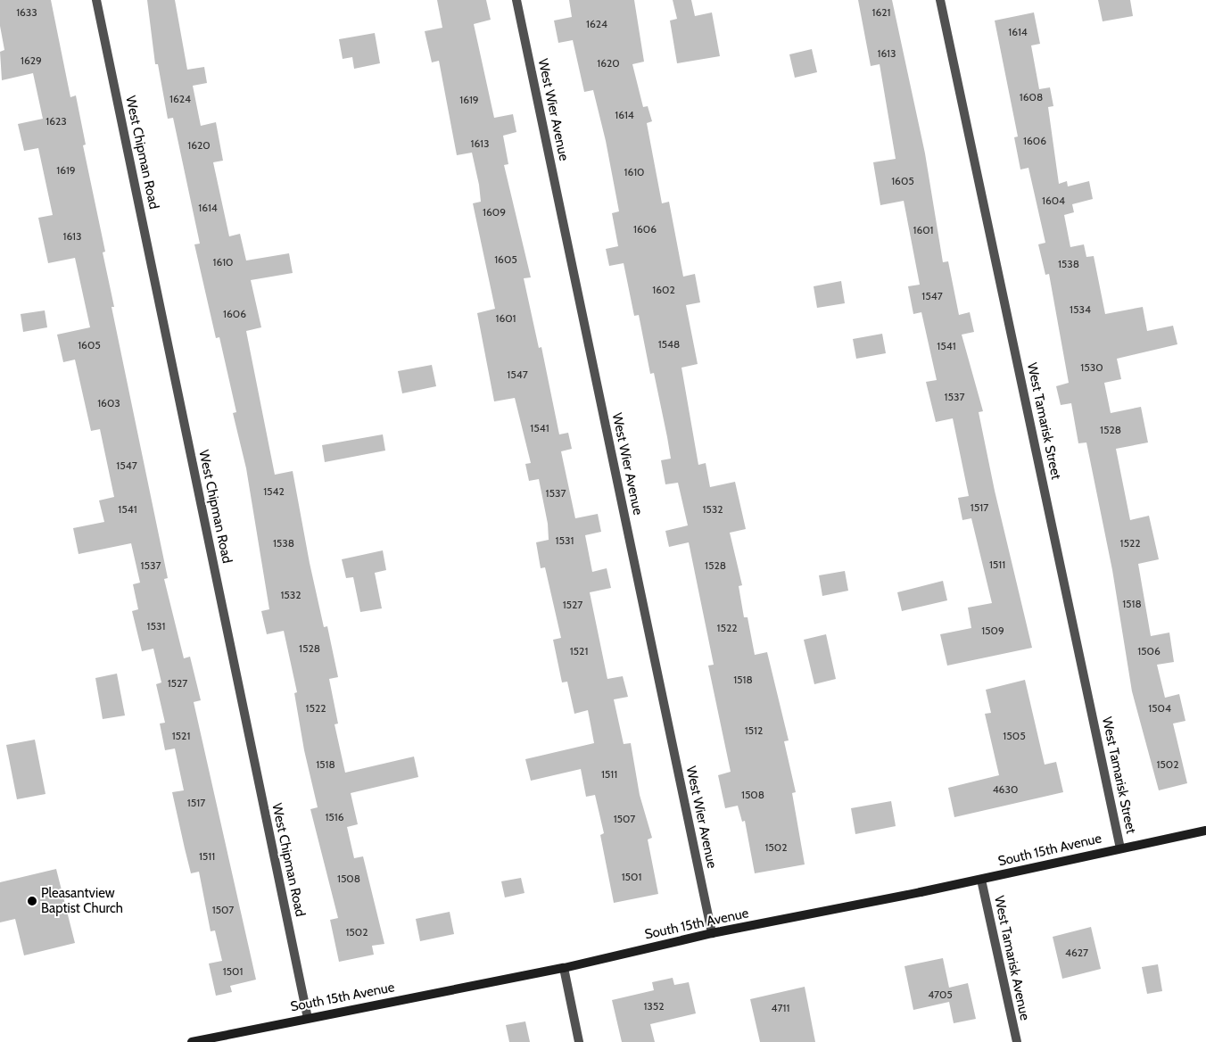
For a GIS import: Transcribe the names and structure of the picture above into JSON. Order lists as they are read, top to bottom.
{
  "streets": {
    "street": [
      "West Wier Avenue",
      "West Chipman Road",
      "West Tamarisk Street",
      "South 15th Avenue",
      "West Tamarisk Avenue"
    ]
  },
  "crossings": [
    ["West Wier Avenue", "South 15th Avenue"],
    ["West Chipman Road", "South 15th Avenue"],
    ["West Tamarisk Street", "South 15th Avenue"],
    ["South 15th Avenue", "West Tamarisk Avenue"]
  ],
  "places": ["Pleasantview Baptist Church"],
  "house_numbers": [
    "1633",
    "1621",
    "1624",
    "1614",
    "1613",
    "1629",
    "1620",
    "1608",
    "1624",
    "1619",
    "1614",
    "1623",
    "1606",
    "1613",
    "1620",
    "1619",
    "1610",
    "1605",
    "1604",
    "1614",
    "1609",
    "1606",
    "1601",
    "1613",
    "1605",
    "1610",
    "1538",
    "1602",
    "1547",
    "1534",
    "1606",
    "1601",
    "1548",
    "1605",
    "1541",
    "1530",
    "1547",
    "1537",
    "1603",
    "1541",
    "1528",
    "1547",
    "1542",
    "1537",
    "1517",
    "1541",
    "1532",
    "1531",
    "1538",
    "1522",
    "1511",
    "1537",
    "1528",
    "1532",
    "1518",
    "1527",
    "1531",
    "1522",
    "1509",
    "1528",
    "1521",
    "1506",
    "1518",
    "1527",
    "1522",
    "1504",
    "1512",
    "1521",
    "1505",
    "1518",
    "1502",
    "1511",
    "4630",
    "1508",
    "1517",
    "1516",
    "1507",
    "1502",
    "1511",
    "1501",
    "1508",
    "1507",
    "1502",
    "4627",
    "1501",
    "4705",
    "1352",
    "4711"
  ]
}
